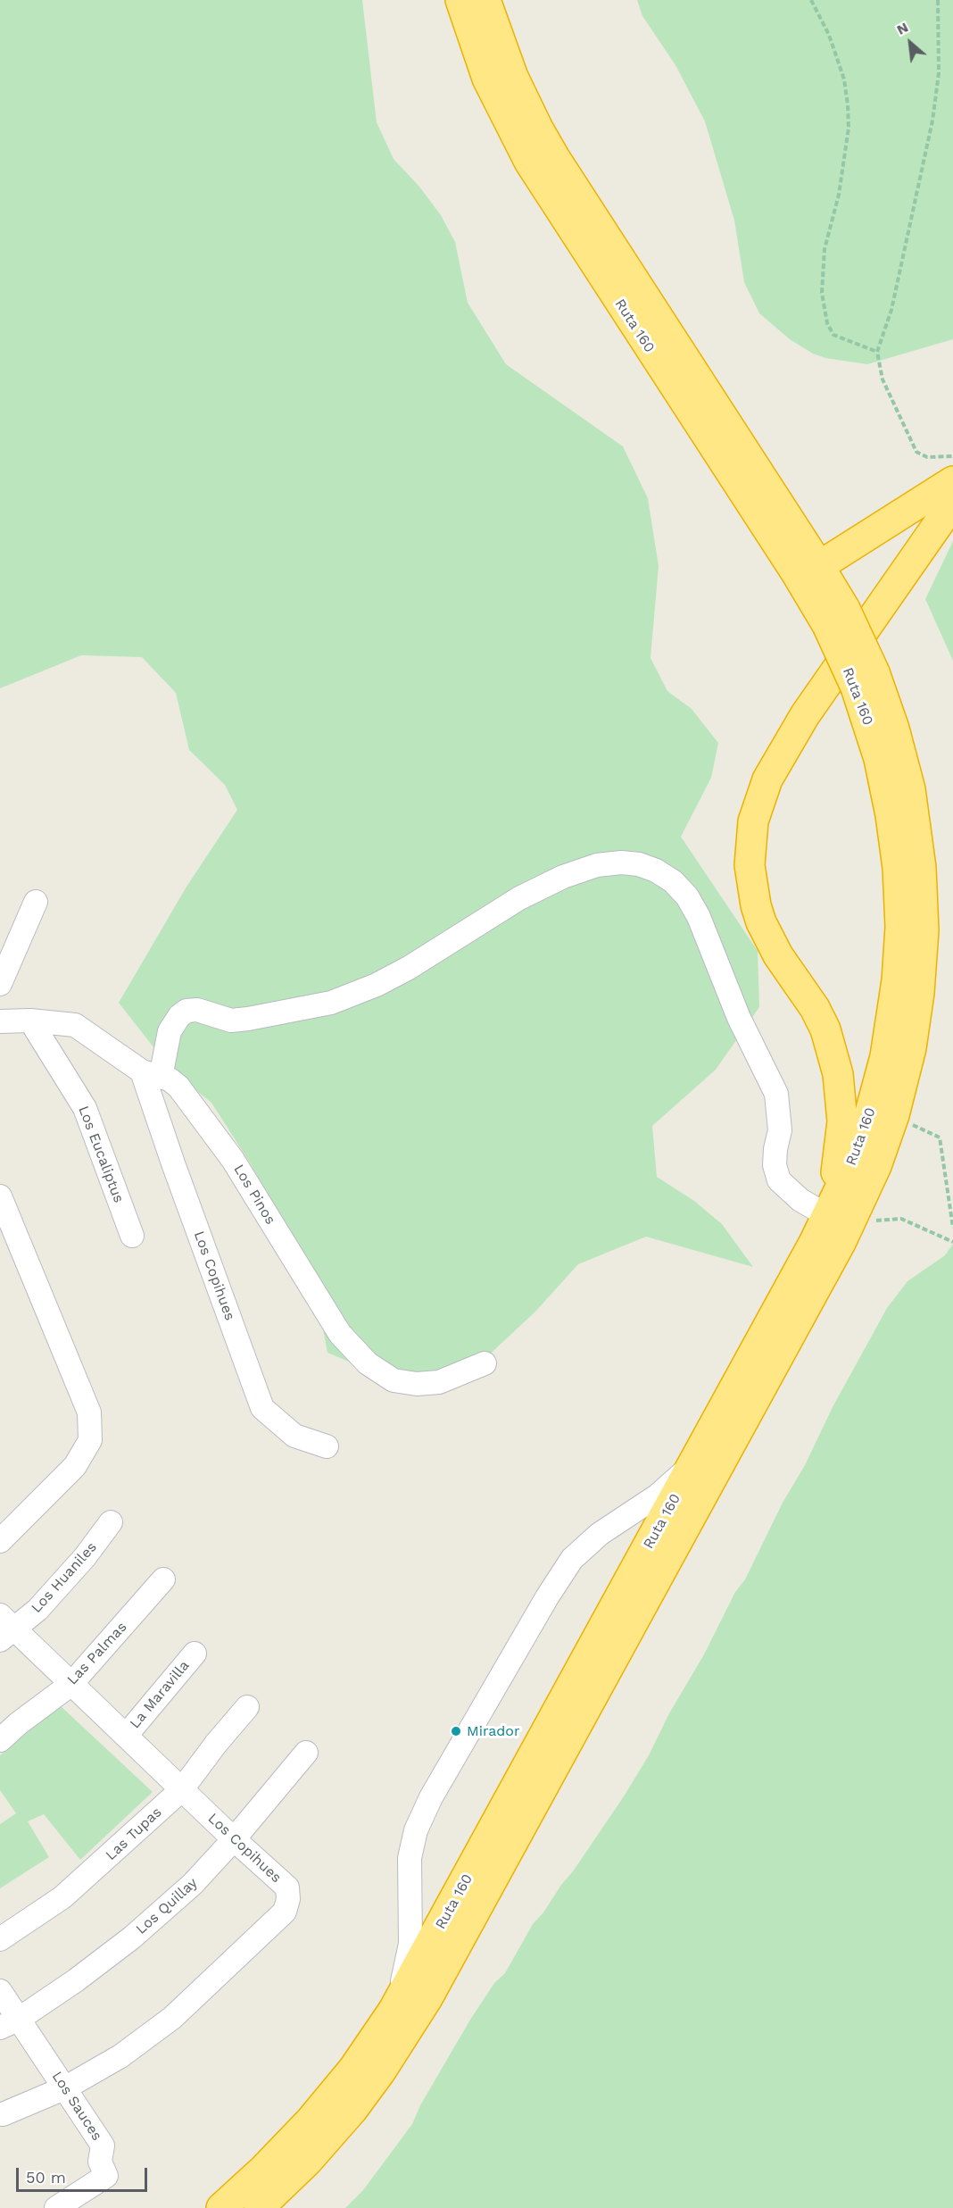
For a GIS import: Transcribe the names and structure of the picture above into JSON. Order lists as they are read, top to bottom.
{
  "streets": {
    "highway": ["Ruta 160"],
    "street": [
      "Los Eucaliptus",
      "Los Pinos",
      "Los Copihues",
      "Los Huaniles",
      "Las Palmas",
      "La Maravilla",
      "Las Tupas",
      "Los Quillay",
      "Los Sauces"
    ]
  },
  "crossings": [
    ["Los Eucaliptus", "Los Pinos"],
    ["Los Pinos", "Los Copihues"],
    ["Los Copihues", "Los Huaniles"],
    ["Los Copihues", "Las Palmas"],
    ["Los Copihues", "La Maravilla"],
    ["Los Copihues", "Las Tupas"],
    ["Los Copihues", "Los Quillay"],
    ["Los Copihues", "Los Sauces"],
    ["Los Quillay", "Los Sauces"]
  ],
  "places": ["Mirador"],
  "scale_bar": "50 m",
  "north": "top left"
}
